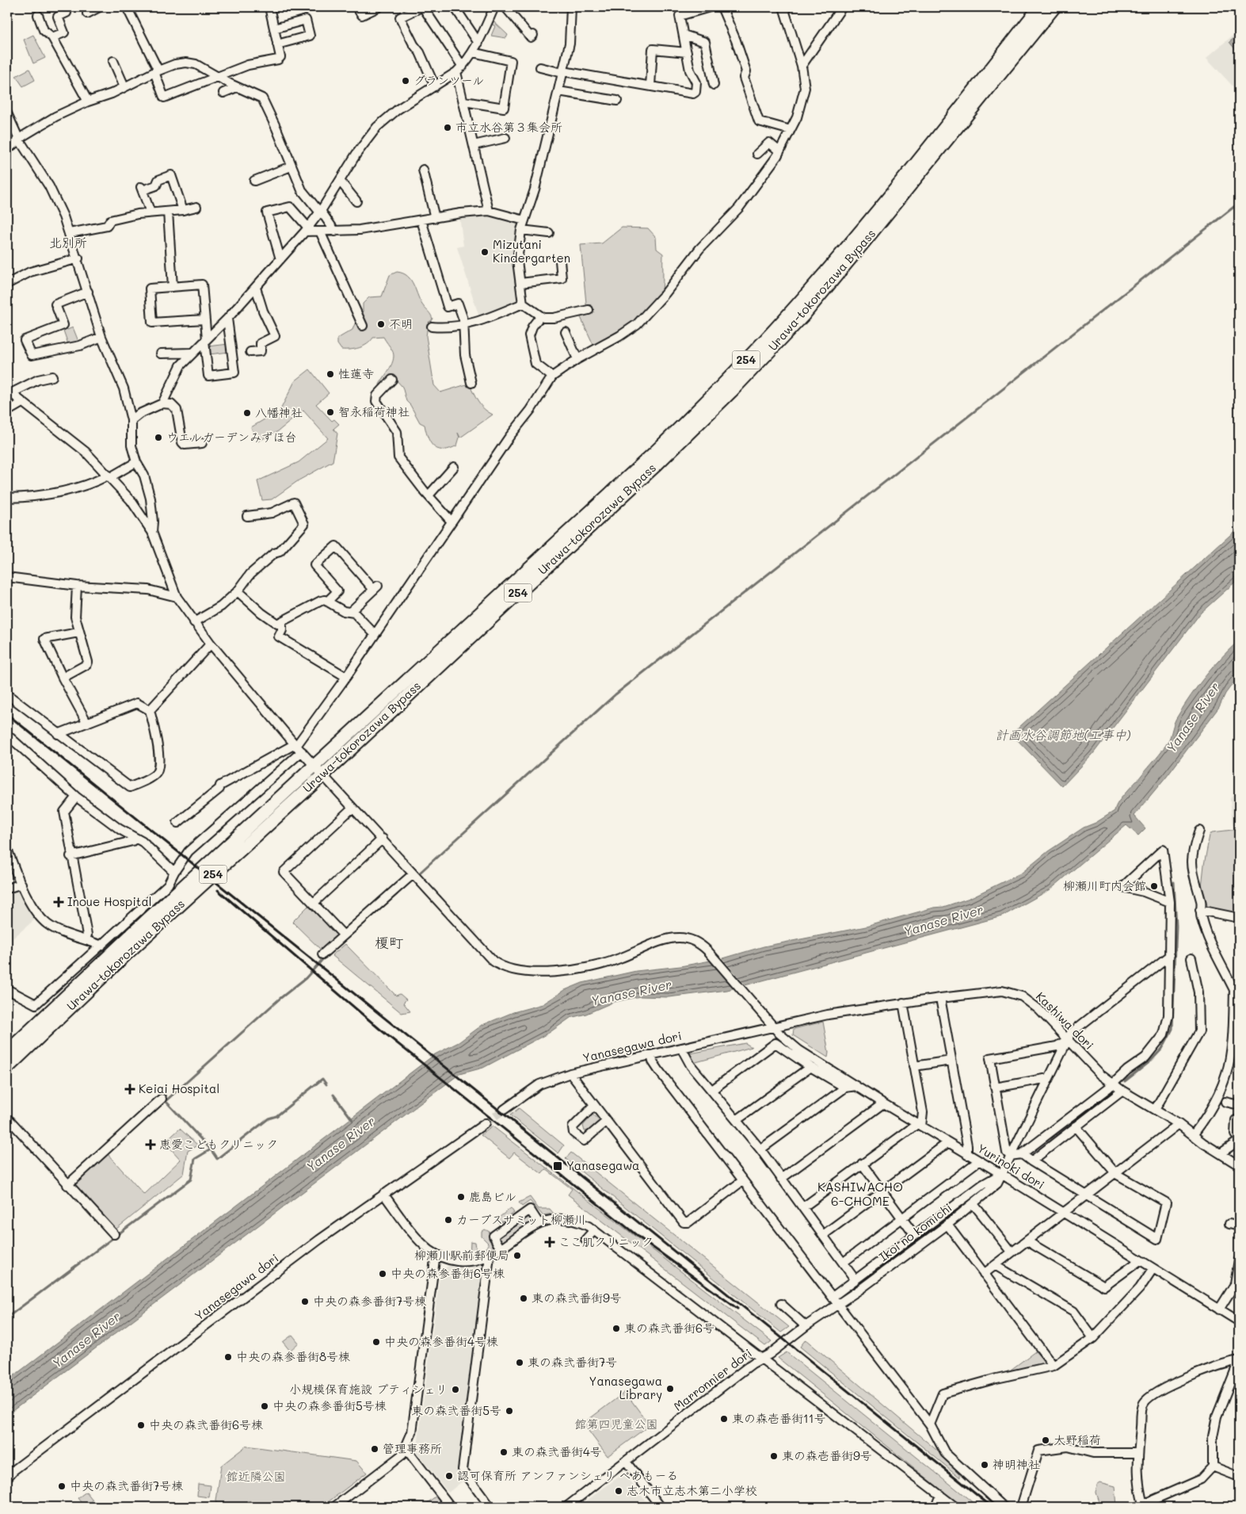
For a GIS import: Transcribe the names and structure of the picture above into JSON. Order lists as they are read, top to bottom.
{
  "streets": {
    "highway": ["Urawa-tokorozawa Bypass", "254"],
    "street": [
      "Kashiwa dori",
      "Yanasegawa dori",
      "Yurinoki dori",
      "Ikoi no komichi",
      "Marronnier dori"
    ]
  },
  "crossings": [
    ["Urawa-tokorozawa Bypass", "Yurinoki dori"],
    ["Kashiwa dori", "Yanasegawa dori"],
    ["Kashiwa dori", "Yurinoki dori"],
    ["Kashiwa dori", "Ikoi no komichi"],
    ["Yanasegawa dori", "Yurinoki dori"],
    ["Yurinoki dori", "Ikoi no komichi"],
    ["Ikoi no komichi", "Marronnier dori"]
  ],
  "districts": ["北別所", "榎町", "KASHIWACHO 6-CHOME"],
  "water": ["Yanase River", "計画水谷調節地(工事中)"],
  "parks": ["館第四児童公園", "館近隣公園"],
  "places": {
    "other": [
      "グランツール",
      "市立水谷第３集会所",
      "Mizutani Kindergarten",
      "不明",
      "性蓮寺",
      "智永稲荷神社",
      "八幡神社",
      "ウエルガーデンみずほ台",
      "柳瀬川町内会館",
      "鹿島ビル",
      "カーブスサミット柳瀬川",
      "柳瀬川駅前郵便局",
      "中央の森参番街6号棟",
      "東の森弐番街9号",
      "中央の森参番街7号棟",
      "東の森弐番街6号",
      "中央の森参番街4号棟",
      "中央の森参番街8号棟",
      "東の森弐番街7号",
      "Yanasegawa Library",
      "小規模保育施設 プティシェリ",
      "中央の森参番街5号棟",
      "東の森弐番街5号",
      "東の森壱番街11号",
      "中央の森弐番街6号棟",
      "大野稲荷",
      "管理事務所",
      "東の森弐番街4号",
      "東の森壱番街9号",
      "神明神社",
      "認可保育所 アンファンシェリ ぺあもーる",
      "中央の森弐番街7号棟",
      "志木市立志木第二小学校"
    ],
    "health": [
      "Inoue Hospital",
      "Keiai Hospital",
      "恵愛こどもクリニック",
      "ここ肌クリニック"
    ],
    "transit": ["Yanasegawa"]
  }
}
